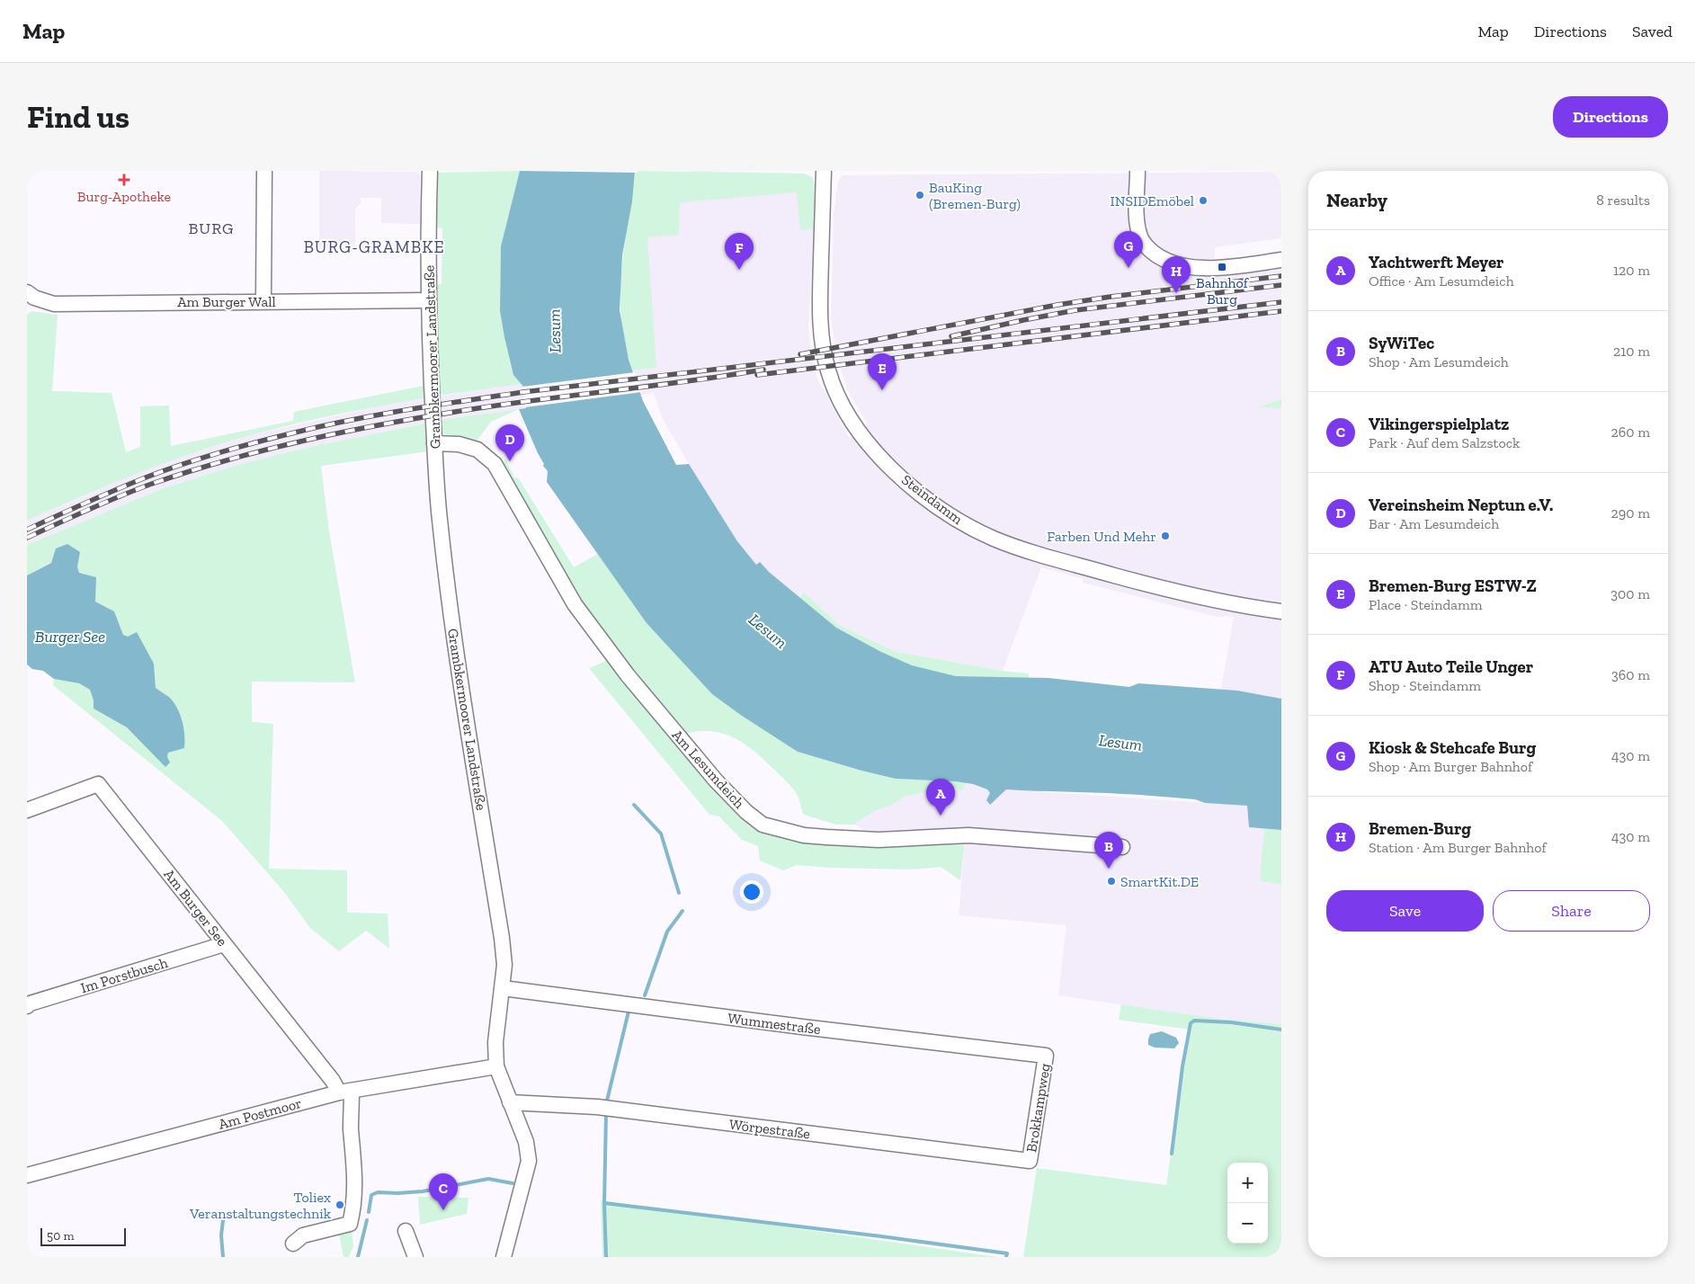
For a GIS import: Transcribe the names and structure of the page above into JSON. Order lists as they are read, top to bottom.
{
  "streets": {
    "street": [
      "Am Burger Wall",
      "Grambkermoorer Landstraße",
      "Steindamm",
      "Am Lesumdeich",
      "Am Burger See",
      "Im Porstbusch",
      "Wummestraße",
      "Brokkampweg",
      "Am Postmoor",
      "Wörpestraße"
    ]
  },
  "crossings": [
    ["Am Burger Wall", "Grambkermoorer Landstraße"],
    ["Grambkermoorer Landstraße", "Am Lesumdeich"],
    ["Grambkermoorer Landstraße", "Wummestraße"],
    ["Grambkermoorer Landstraße", "Am Postmoor"],
    ["Grambkermoorer Landstraße", "Wörpestraße"],
    ["Am Burger See", "Im Porstbusch"],
    ["Am Burger See", "Am Postmoor"],
    ["Wummestraße", "Brokkampweg"],
    ["Brokkampweg", "Wörpestraße"]
  ],
  "districts": ["BURG", "BURG-GRAMBKE"],
  "water": ["Lesum", "Burger See"],
  "places": {
    "health": ["Burg-Apotheke"],
    "other": [
      "BauKing (Bremen-Burg)",
      "INSIDEmöbel",
      "Farben Und Mehr",
      "SmartKit.DE",
      "Toliex Veranstaltungstechnik"
    ],
    "transit": ["Bahnhof Burg"]
  },
  "scale_bar": "50 m",
  "page": {
    "header": "Map",
    "nav": ["Map", "Directions", "Saved"],
    "buttons": [
      "Directions",
      ["Save", "Share"]
    ],
    "title": "Find us",
    "heading": ["Nearby", "8 results"],
    "list": [
      {
        "mark": "A",
        "name": "Yachtwerft Meyer",
        "note": "Office · Am Lesumdeich",
        "value": "120 m"
      },
      {
        "mark": "B",
        "name": "SyWiTec",
        "note": "Shop · Am Lesumdeich",
        "value": "210 m"
      },
      {
        "mark": "C",
        "name": "Vikingerspielplatz",
        "note": "Park · Auf dem Salzstock",
        "value": "260 m"
      },
      {
        "mark": "D",
        "name": "Vereinsheim Neptun e.V.",
        "note": "Bar · Am Lesumdeich",
        "value": "290 m"
      },
      {
        "mark": "E",
        "name": "Bremen-Burg ESTW-Z",
        "note": "Place · Steindamm",
        "value": "300 m"
      },
      {
        "mark": "F",
        "name": "ATU Auto Teile Unger",
        "note": "Shop · Steindamm",
        "value": "360 m"
      },
      {
        "mark": "G",
        "name": "Kiosk & Stehcafe Burg",
        "note": "Shop · Am Burger Bahnhof",
        "value": "430 m"
      },
      {
        "mark": "H",
        "name": "Bremen-Burg",
        "note": "Station · Am Burger Bahnhof",
        "value": "430 m"
      }
    ],
    "pins": [
      "G",
      "F",
      "H",
      "E",
      "D",
      "A",
      "B",
      "C"
    ],
    "map_buttons": ["+", "−"],
    "scale": "50 m"
  }
}
